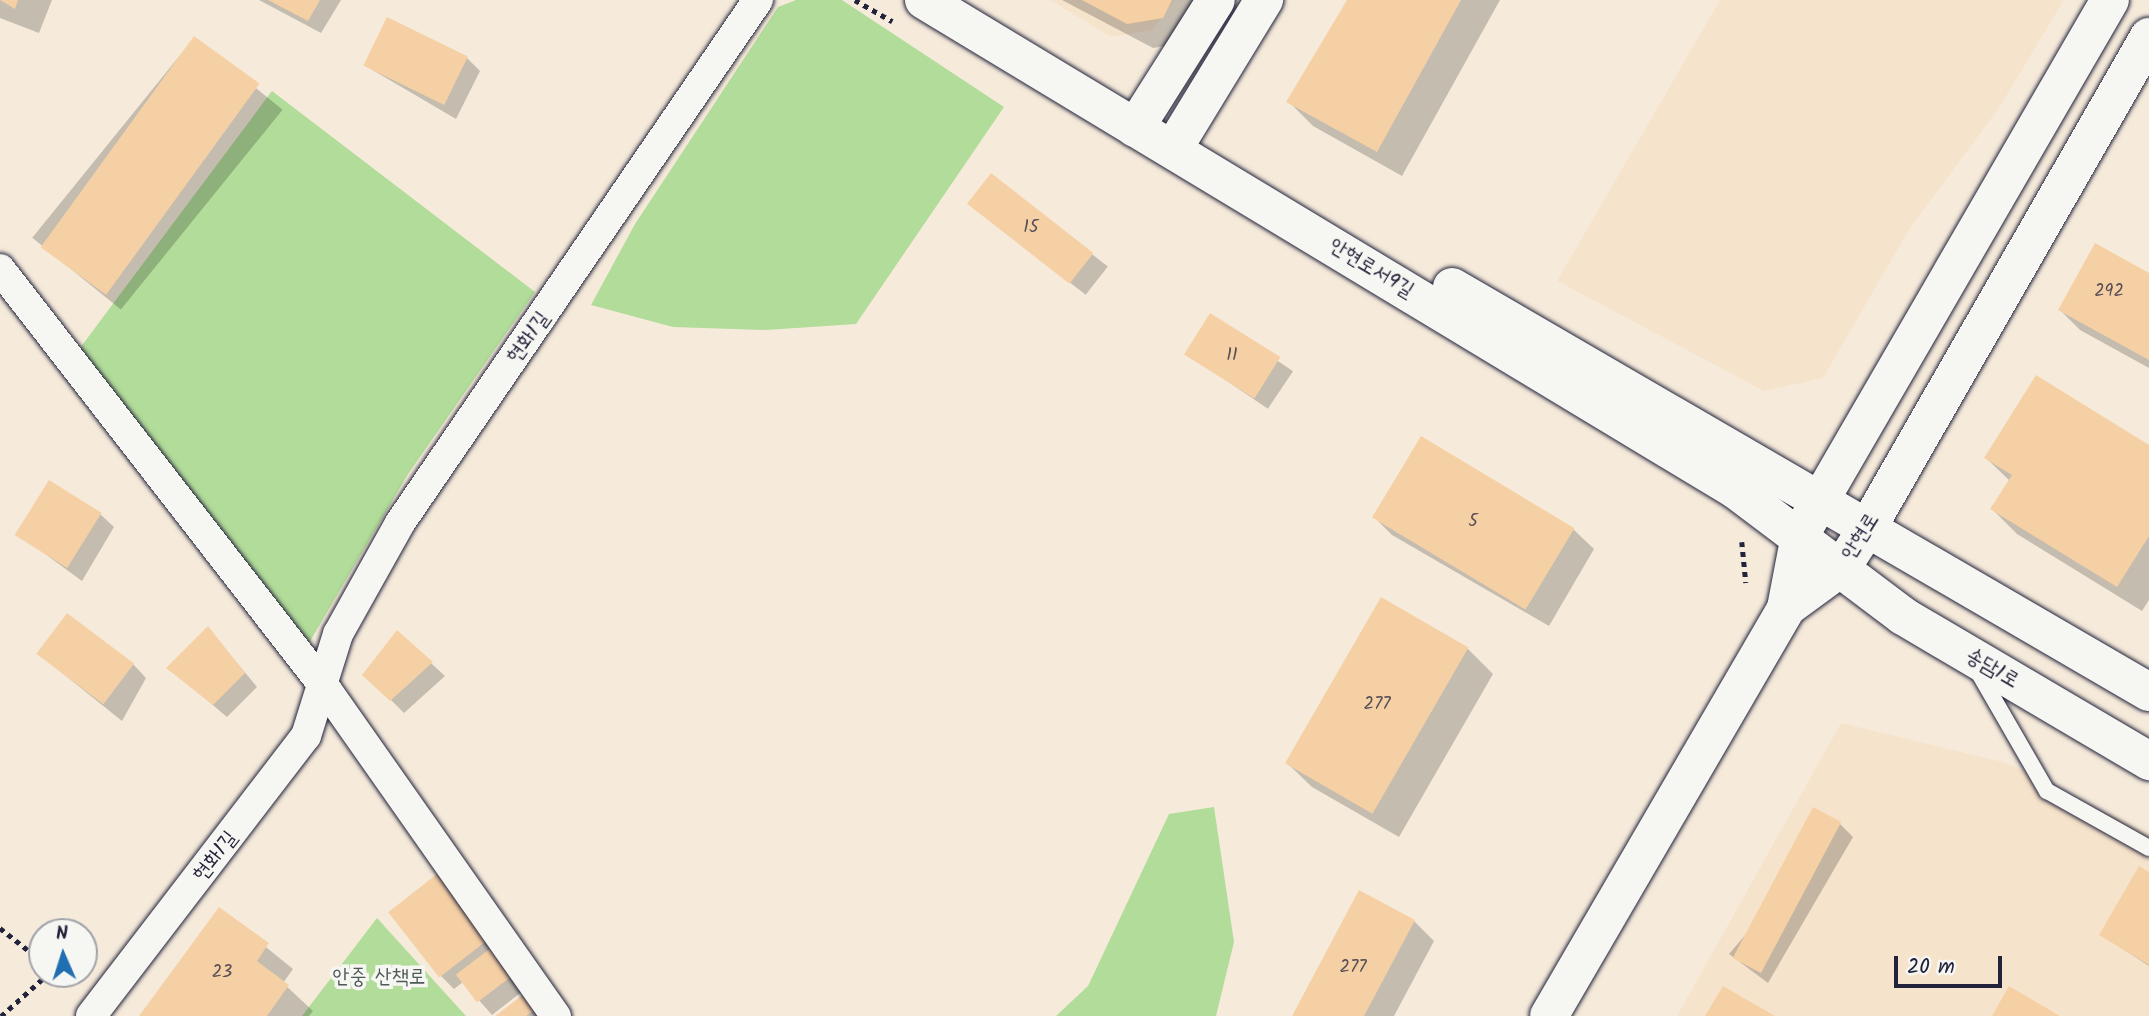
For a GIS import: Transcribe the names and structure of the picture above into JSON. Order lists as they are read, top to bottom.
{
  "streets": {
    "main road": ["안현로서9길", "안현로", "송담1로"],
    "street": ["현화1길"]
  },
  "crossings": [
    ["안현로서9길", "송담1로"],
    ["안현로", "송담1로"]
  ],
  "parks": ["안중 산책로"],
  "house_numbers": [
    "15",
    "292",
    "11",
    "5",
    "277",
    "277",
    "23"
  ],
  "scale_bar": "20 m",
  "north": "top"
}
